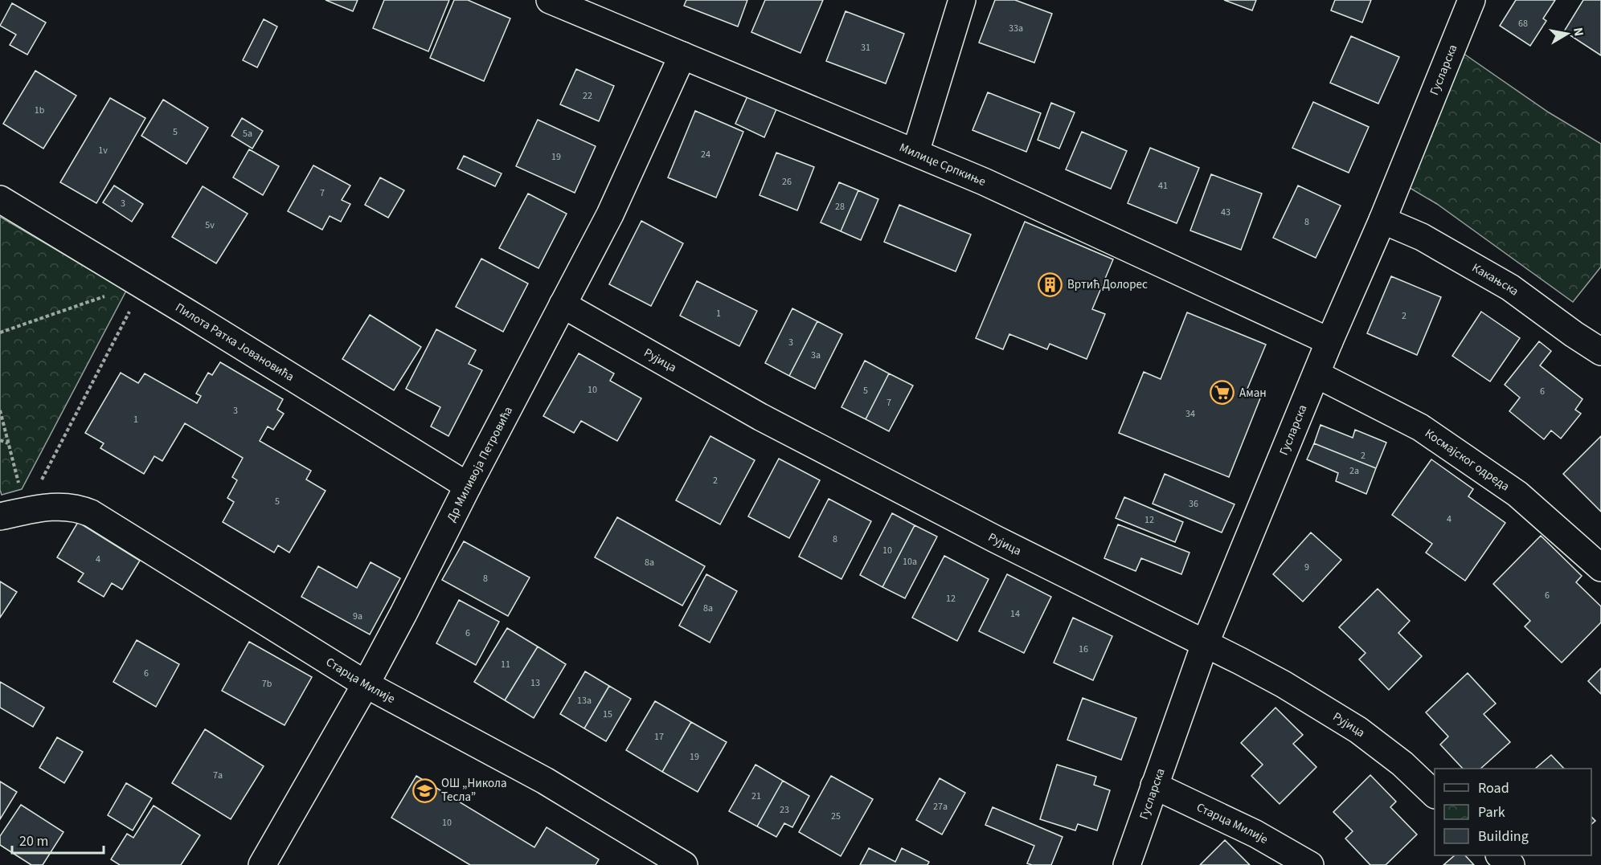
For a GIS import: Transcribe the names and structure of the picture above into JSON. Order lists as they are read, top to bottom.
{
  "streets": {
    "street": [
      "Гусларска",
      "Милице Српкиње",
      "Какањска",
      "Пилота Ратка Јовановића",
      "Рујица",
      "Космајског одреда",
      "Др Миливоја Петровића",
      "Старца Милије"
    ]
  },
  "crossings": [
    ["Гусларска", "Милице Српкиње"],
    ["Гусларска", "Какањска"],
    ["Гусларска", "Рујица"],
    ["Гусларска", "Космајског одреда"],
    ["Гусларска", "Старца Милије"],
    ["Милице Српкиње", "Др Миливоја Петровића"],
    ["Пилота Ратка Јовановића", "Др Миливоја Петровића"],
    ["Рујица", "Др Миливоја Петровића"],
    ["Др Миливоја Петровића", "Старца Милије"]
  ],
  "places": {
    "building": ["Вртић Долорес"],
    "supermarket": ["Аман"],
    "school or university": ["ОШ „Никола Тесла”"]
  },
  "house_numbers": [
    "68",
    "33a",
    "31",
    "22",
    "1b",
    "5",
    "5a",
    "1v",
    "24",
    "19",
    "26",
    "41",
    "7",
    "3",
    "28",
    "43",
    "8",
    "5v",
    "1",
    "2",
    "3",
    "3a",
    "10",
    "5",
    "6",
    "7",
    "3",
    "34",
    "1",
    "2",
    "2a",
    "2",
    "5",
    "36",
    "4",
    "12",
    "8",
    "10",
    "4",
    "10a",
    "8a",
    "9",
    "8",
    "6",
    "12",
    "8a",
    "14",
    "9a",
    "6",
    "16",
    "11",
    "6",
    "13",
    "7b",
    "13a",
    "15",
    "17",
    "19",
    "7a",
    "21",
    "27a",
    "23",
    "25",
    "10"
  ],
  "legend": ["Road", "Park", "Building"],
  "scale_bar": "20 m",
  "north": "right"
}
